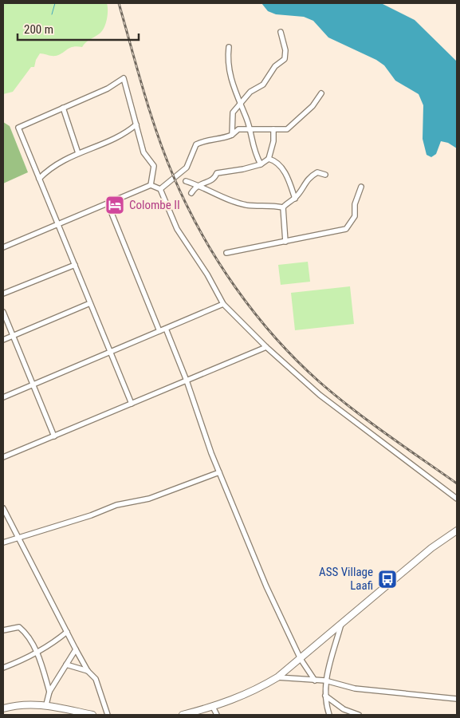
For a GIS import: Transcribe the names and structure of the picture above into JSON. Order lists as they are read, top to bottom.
{
  "places": {
    "hotel": ["Colombe II"],
    "bus stop": ["ASS Village Laafi"]
  },
  "scale_bar": "200 m"
}
